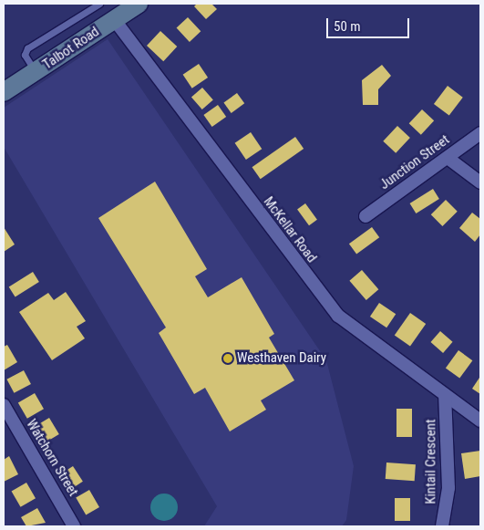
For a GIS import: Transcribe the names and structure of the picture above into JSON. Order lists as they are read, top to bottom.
{
  "streets": {
    "main road": ["Talbot Road"],
    "street": [
      "Junction Street",
      "McKellar Road",
      "Watchorn Street",
      "Kintail Crescent"
    ]
  },
  "crossings": [
    ["Talbot Road", "McKellar Road"],
    ["McKellar Road", "Kintail Crescent"]
  ],
  "places": ["Westhaven Dairy"],
  "scale_bar": "50 m"
}
